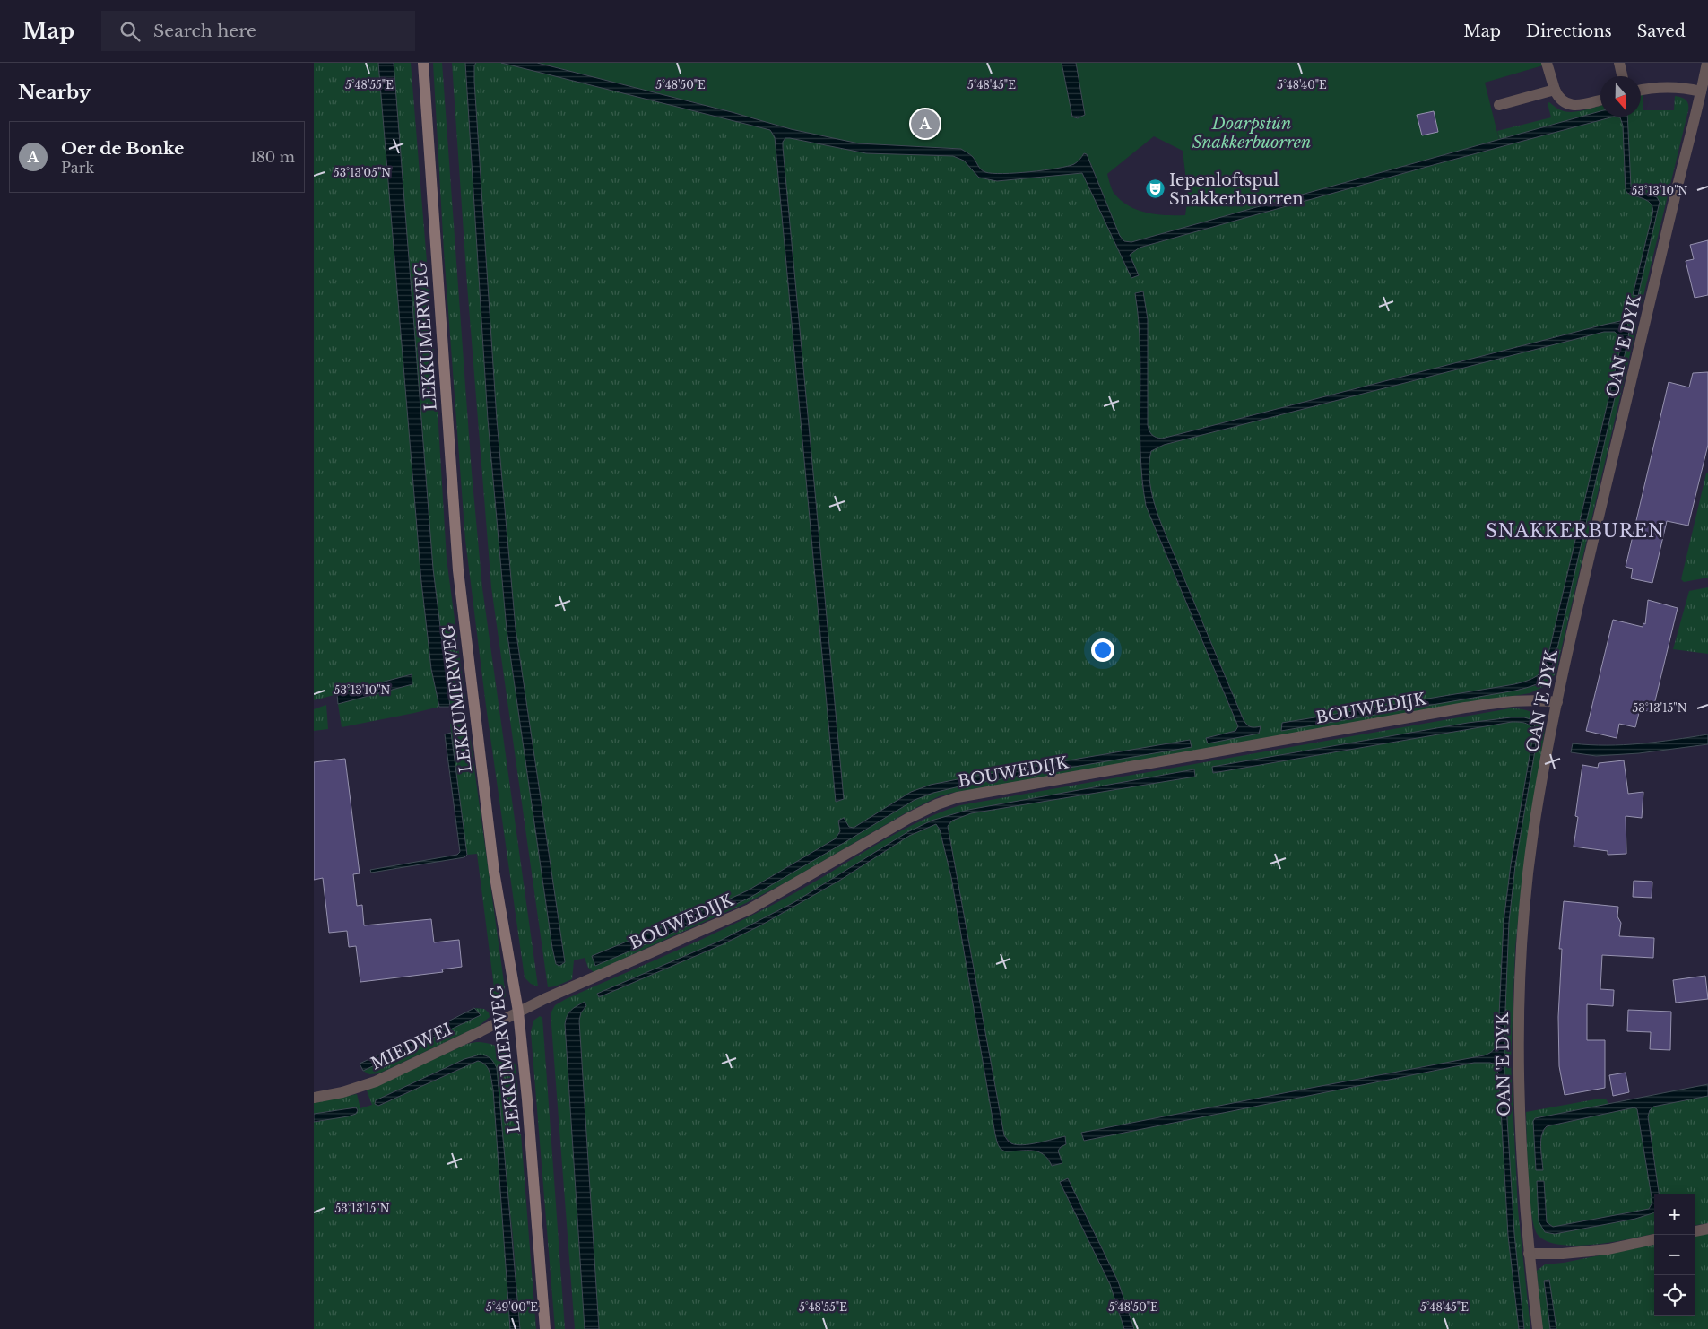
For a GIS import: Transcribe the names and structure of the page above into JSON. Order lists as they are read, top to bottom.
{
  "streets": {
    "main road": ["LEKKUMERWEG"],
    "street": ["OAN 'E DYK", "BOUWEDIJK", "MIEDWEI"]
  },
  "crossings": [
    ["LEKKUMERWEG", "BOUWEDIJK"],
    ["LEKKUMERWEG", "MIEDWEI"],
    ["OAN 'E DYK", "BOUWEDIJK"],
    ["BOUWEDIJK", "MIEDWEI"]
  ],
  "districts": ["SNAKKERBUREN"],
  "parks": ["Doarpstún Snakkerbuorren"],
  "places": {
    "theatre": ["Iepenloftspul Snakkerbuorren"]
  },
  "north": "bottom",
  "page": {
    "header": "Map",
    "search": "Search here",
    "nav": ["Map", "Directions", "Saved"],
    "heading": "Nearby",
    "pins": "A",
    "list": [
      {
        "mark": "A",
        "name": "Oer de Bonke",
        "note": "Park",
        "value": "180 m"
      }
    ],
    "map_buttons": ["+", "−"]
  },
  "coordinates": [
    "5°48'40\"E",
    "5°48'55\"E",
    "5°48'50\"E",
    "5°48'45\"E",
    "53°13'05\"N",
    "53°13'10\"N",
    "53°13'15\"N",
    "5°49'00\"E"
  ]
}
